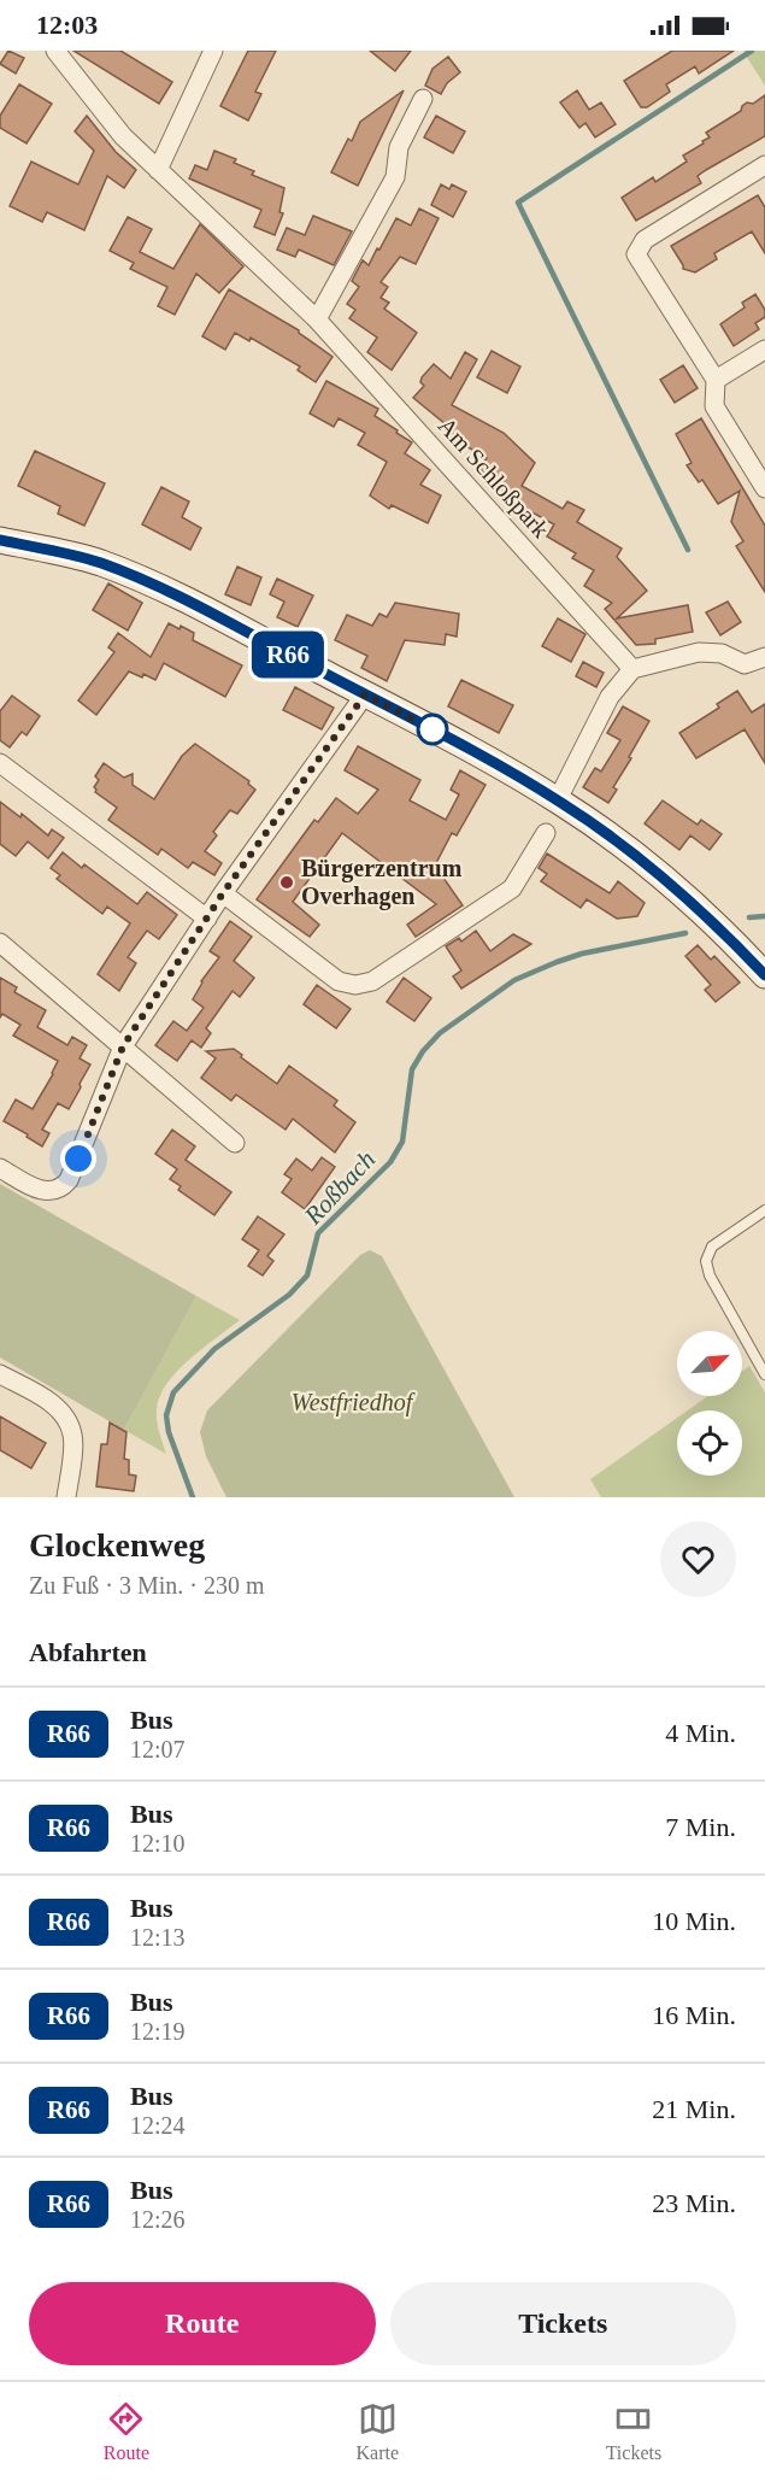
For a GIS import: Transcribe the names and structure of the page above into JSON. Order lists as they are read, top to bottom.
{
  "streets": {
    "street": ["Am Schloßpark"]
  },
  "water": ["Roßbach"],
  "parks": ["Westfriedhof"],
  "places": ["Bürgerzentrum Overhagen"],
  "lines": ["bus line R66"],
  "north": "top right",
  "page": {
    "status": "12:03",
    "on_map": "R66",
    "heading": [
      ["Glockenweg", "Zu Fuß · 3 Min. · 230 m"],
      "Abfahrten"
    ],
    "list": [
      {
        "mark": "R66",
        "name": "Bus",
        "note": "12:07",
        "value": "4 Min."
      },
      {
        "mark": "R66",
        "name": "Bus",
        "note": "12:10",
        "value": "7 Min."
      },
      {
        "mark": "R66",
        "name": "Bus",
        "note": "12:13",
        "value": "10 Min."
      },
      {
        "mark": "R66",
        "name": "Bus",
        "note": "12:19",
        "value": "16 Min."
      },
      {
        "mark": "R66",
        "name": "Bus",
        "note": "12:24",
        "value": "21 Min."
      },
      {
        "mark": "R66",
        "name": "Bus",
        "note": "12:26",
        "value": "23 Min."
      }
    ],
    "buttons": ["Route", "Tickets"],
    "tabs": ["Route", "Karte", "Tickets"]
  }
}
